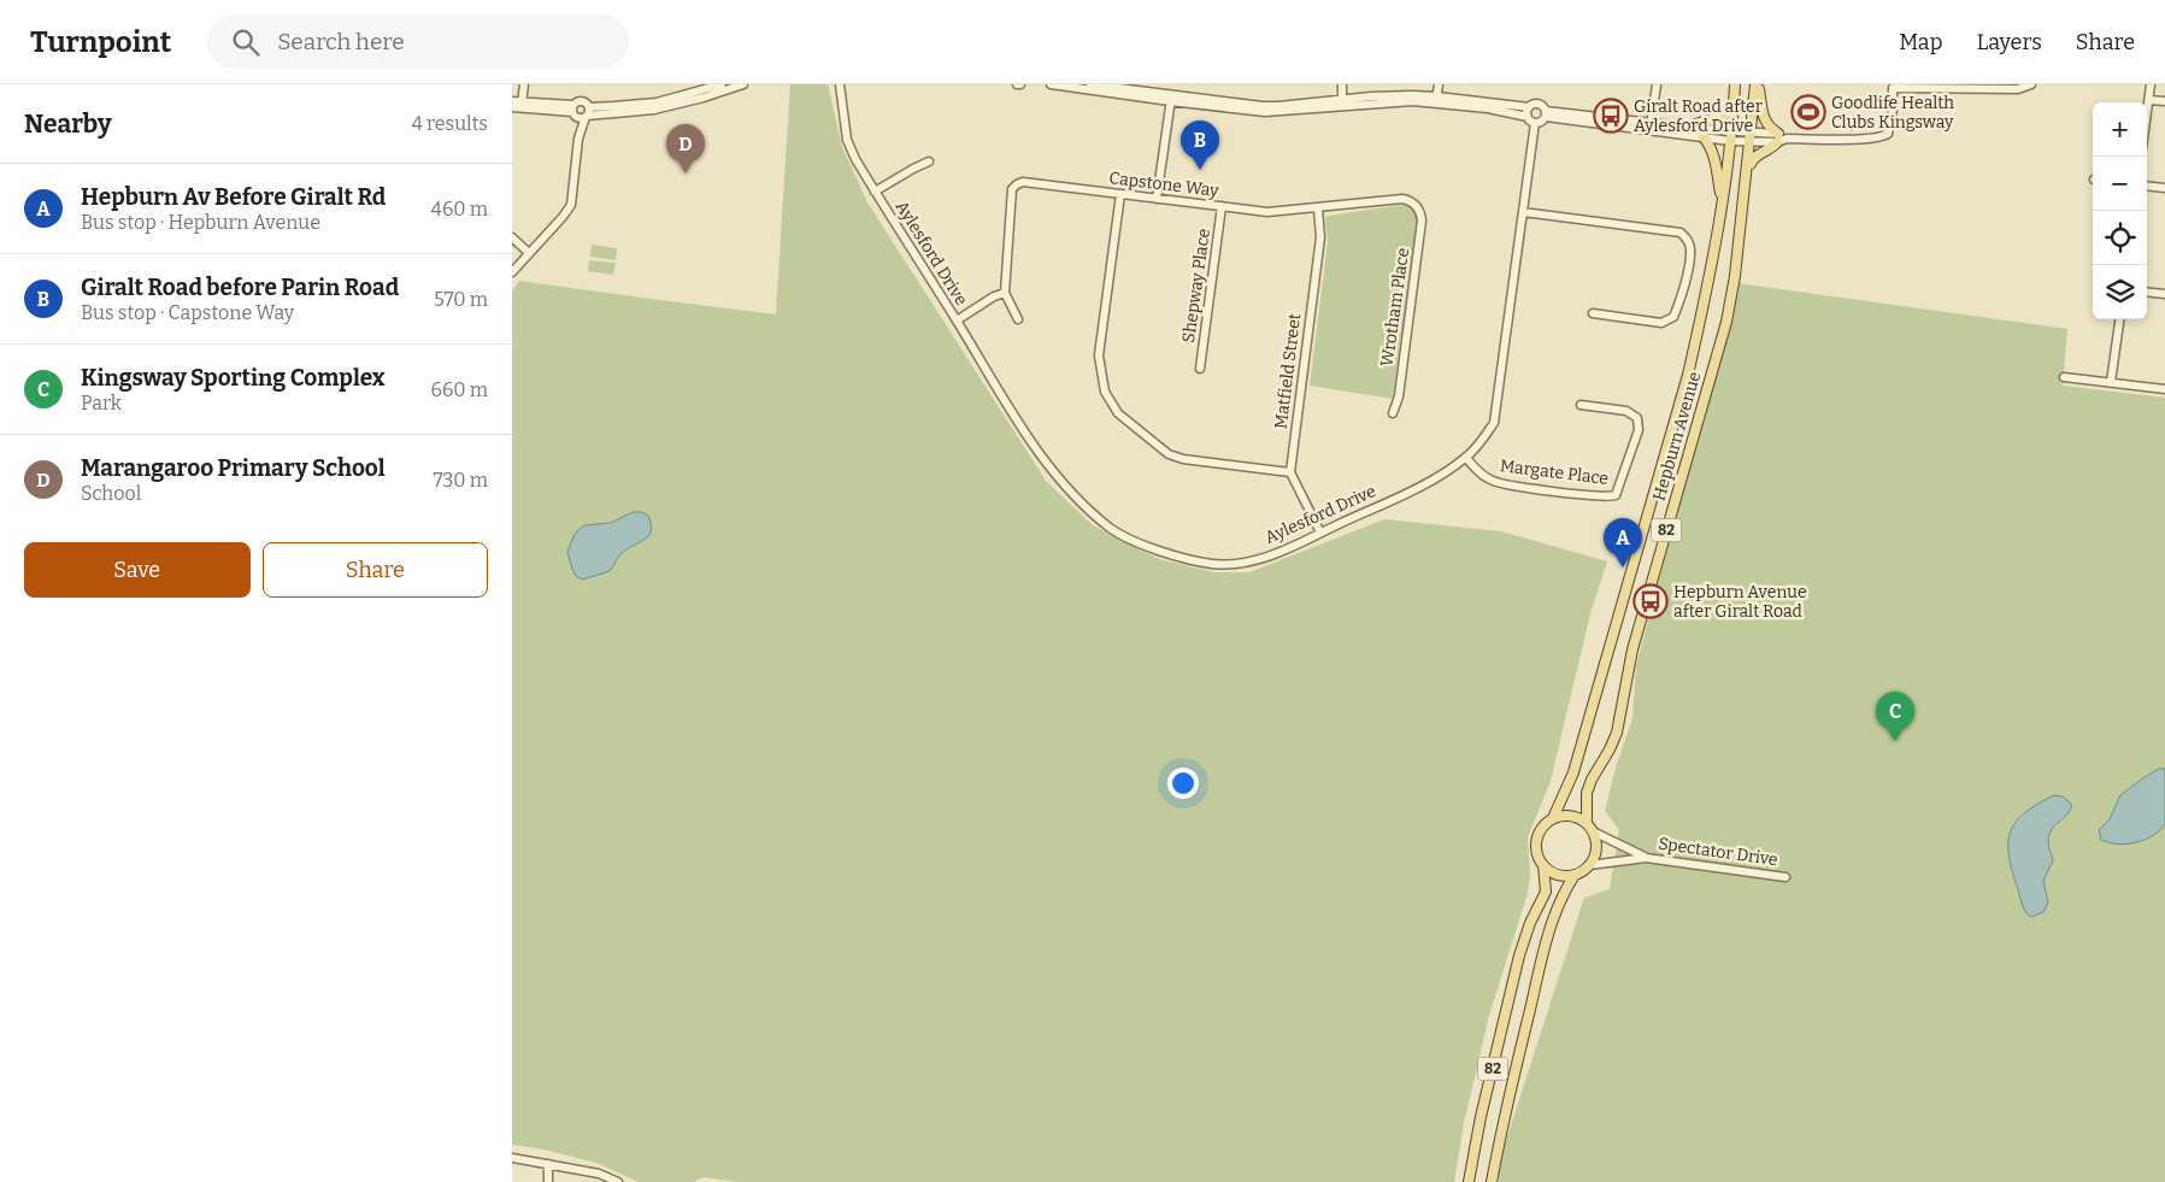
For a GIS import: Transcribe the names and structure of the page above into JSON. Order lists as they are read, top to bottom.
{
  "streets": {
    "main road": ["Hepburn Avenue", "82"],
    "street": [
      "Capstone Way",
      "Aylesford Drive",
      "Shepway Place",
      "Wrotham Place",
      "Matfield Street",
      "Margate Place",
      "Spectator Drive"
    ]
  },
  "crossings": [
    ["Capstone Way", "Shepway Place"],
    ["Capstone Way", "Wrotham Place"],
    ["Capstone Way", "Matfield Street"],
    ["Aylesford Drive", "Margate Place"],
    ["Hepburn Avenue", "82"],
    ["Hepburn Avenue", "Spectator Drive"],
    ["82", "Spectator Drive"]
  ],
  "places": {
    "sports": ["Goodlife Health Clubs Kingsway"],
    "bus stop": ["Giralt Road after Aylesford Drive", "Hepburn Avenue after Giralt Road"]
  },
  "page": {
    "header": "Turnpoint",
    "search": "Search here",
    "nav": ["Map", "Layers", "Share"],
    "heading": ["Nearby", "4 results"],
    "map_buttons": ["+", "−"],
    "pins": [
      "B",
      "D",
      "A",
      "C"
    ],
    "list": [
      {
        "mark": "A",
        "name": "Hepburn Av Before Giralt Rd",
        "note": "Bus stop · Hepburn Avenue",
        "value": "460 m"
      },
      {
        "mark": "B",
        "name": "Giralt Road before Parin Road",
        "note": "Bus stop · Capstone Way",
        "value": "570 m"
      },
      {
        "mark": "C",
        "name": "Kingsway Sporting Complex",
        "note": "Park",
        "value": "660 m"
      },
      {
        "mark": "D",
        "name": "Marangaroo Primary School",
        "note": "School",
        "value": "730 m"
      }
    ],
    "buttons": ["Save", "Share"]
  }
}
